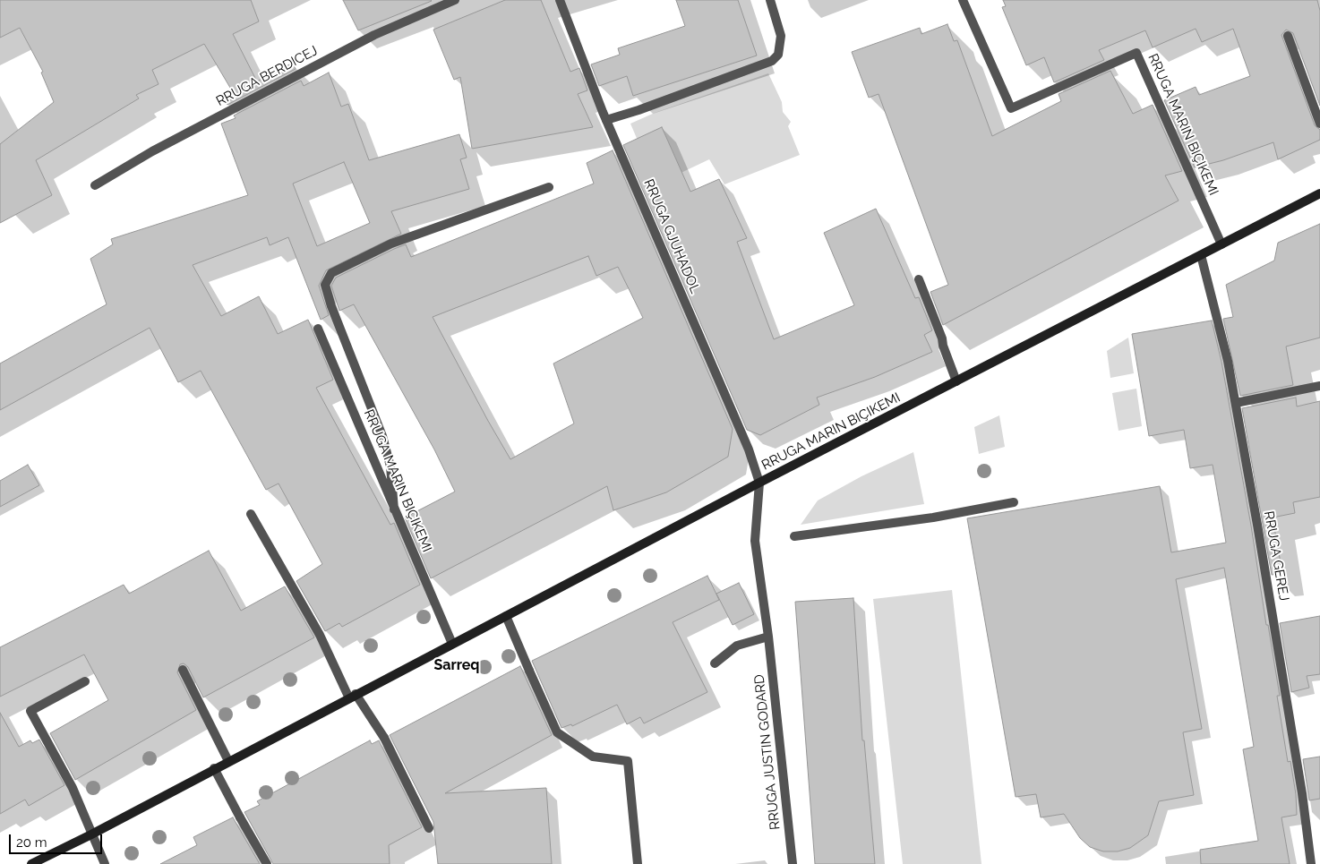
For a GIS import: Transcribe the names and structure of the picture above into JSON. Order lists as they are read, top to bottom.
{
  "streets": {
    "main road": ["RRUGA MARIN BIÇIKEMI"],
    "street": [
      "RRUGA BERDICEJ",
      "RRUGA GJUHADOL",
      "RRUGA GEREJ",
      "RRUGA JUSTIN GODARD"
    ]
  },
  "crossings": [
    ["RRUGA MARIN BIÇIKEMI", "RRUGA GJUHADOL"],
    ["RRUGA MARIN BIÇIKEMI", "RRUGA GEREJ"],
    ["RRUGA MARIN BIÇIKEMI", "RRUGA JUSTIN GODARD"],
    ["RRUGA GJUHADOL", "RRUGA JUSTIN GODARD"]
  ],
  "districts": ["Sarreq"],
  "scale_bar": "20 m"
}
